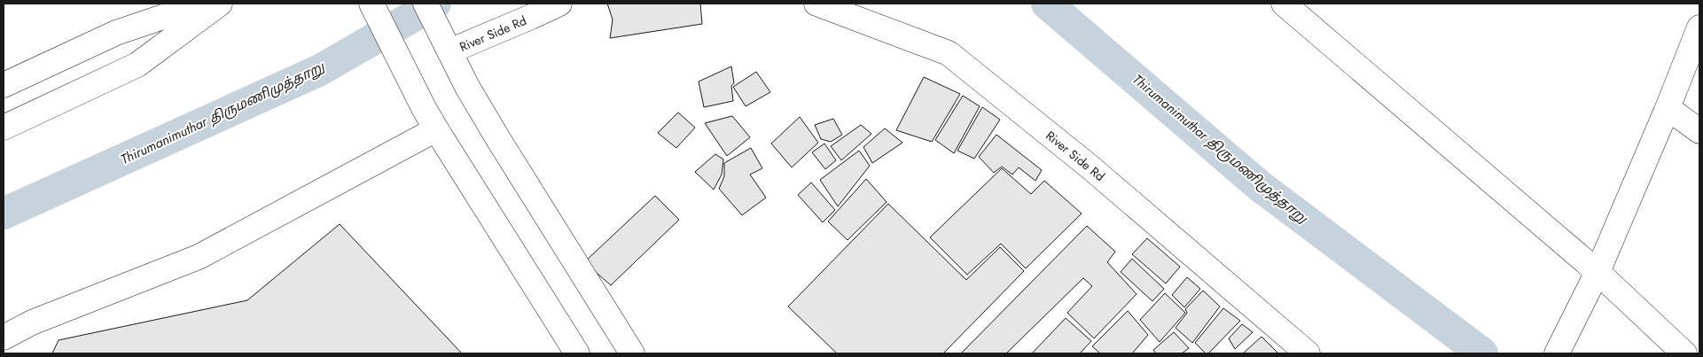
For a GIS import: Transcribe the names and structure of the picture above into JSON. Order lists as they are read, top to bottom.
{
  "streets": {
    "street": ["River Side Rd"]
  },
  "water": ["Thirumanimuthar திருமணிமுத்தாறு"]
}
